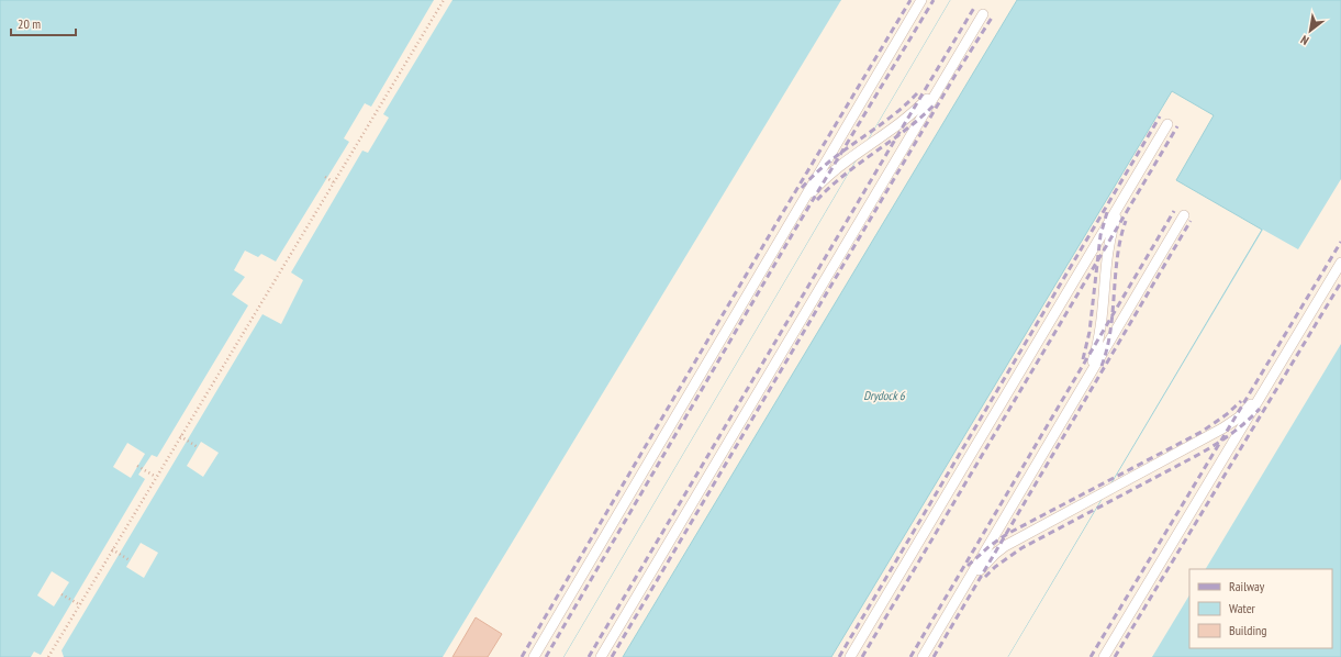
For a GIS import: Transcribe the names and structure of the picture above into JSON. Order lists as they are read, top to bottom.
{
  "water": ["Drydock 6"],
  "legend": ["Railway", "Water", "Building"],
  "scale_bar": "20 m",
  "north": "bottom left"
}
